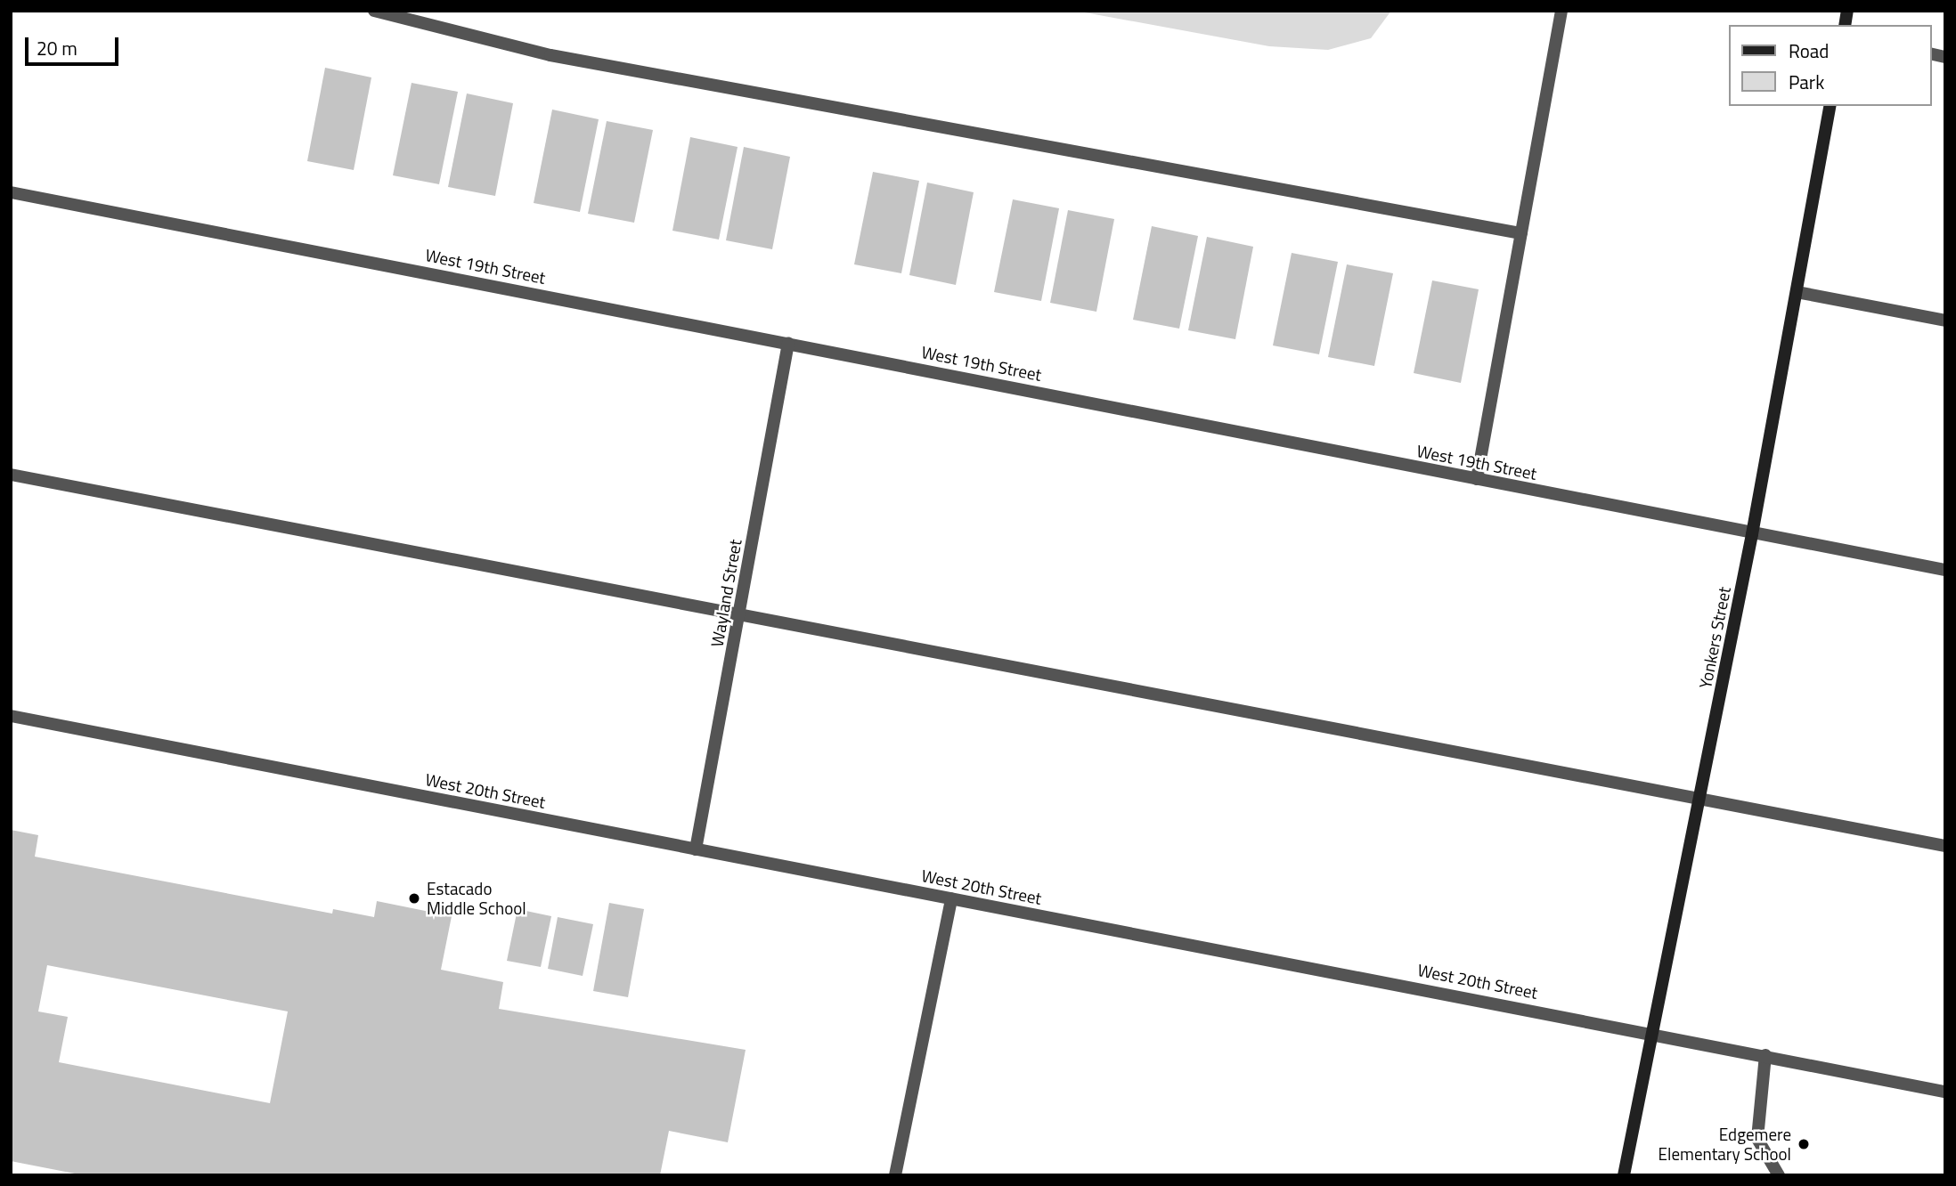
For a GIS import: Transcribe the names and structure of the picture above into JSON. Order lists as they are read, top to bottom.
{
  "streets": {
    "street": [
      "West 19th Street",
      "Wayland Street",
      "Yonkers Street",
      "West 20th Street"
    ]
  },
  "crossings": [
    ["West 19th Street", "Wayland Street"],
    ["West 19th Street", "Yonkers Street"],
    ["Wayland Street", "West 20th Street"],
    ["Yonkers Street", "West 20th Street"]
  ],
  "places": ["Estacado Middle School", "Edgemere Elementary School"],
  "legend": ["Road", "Park"],
  "scale_bar": "20 m"
}
